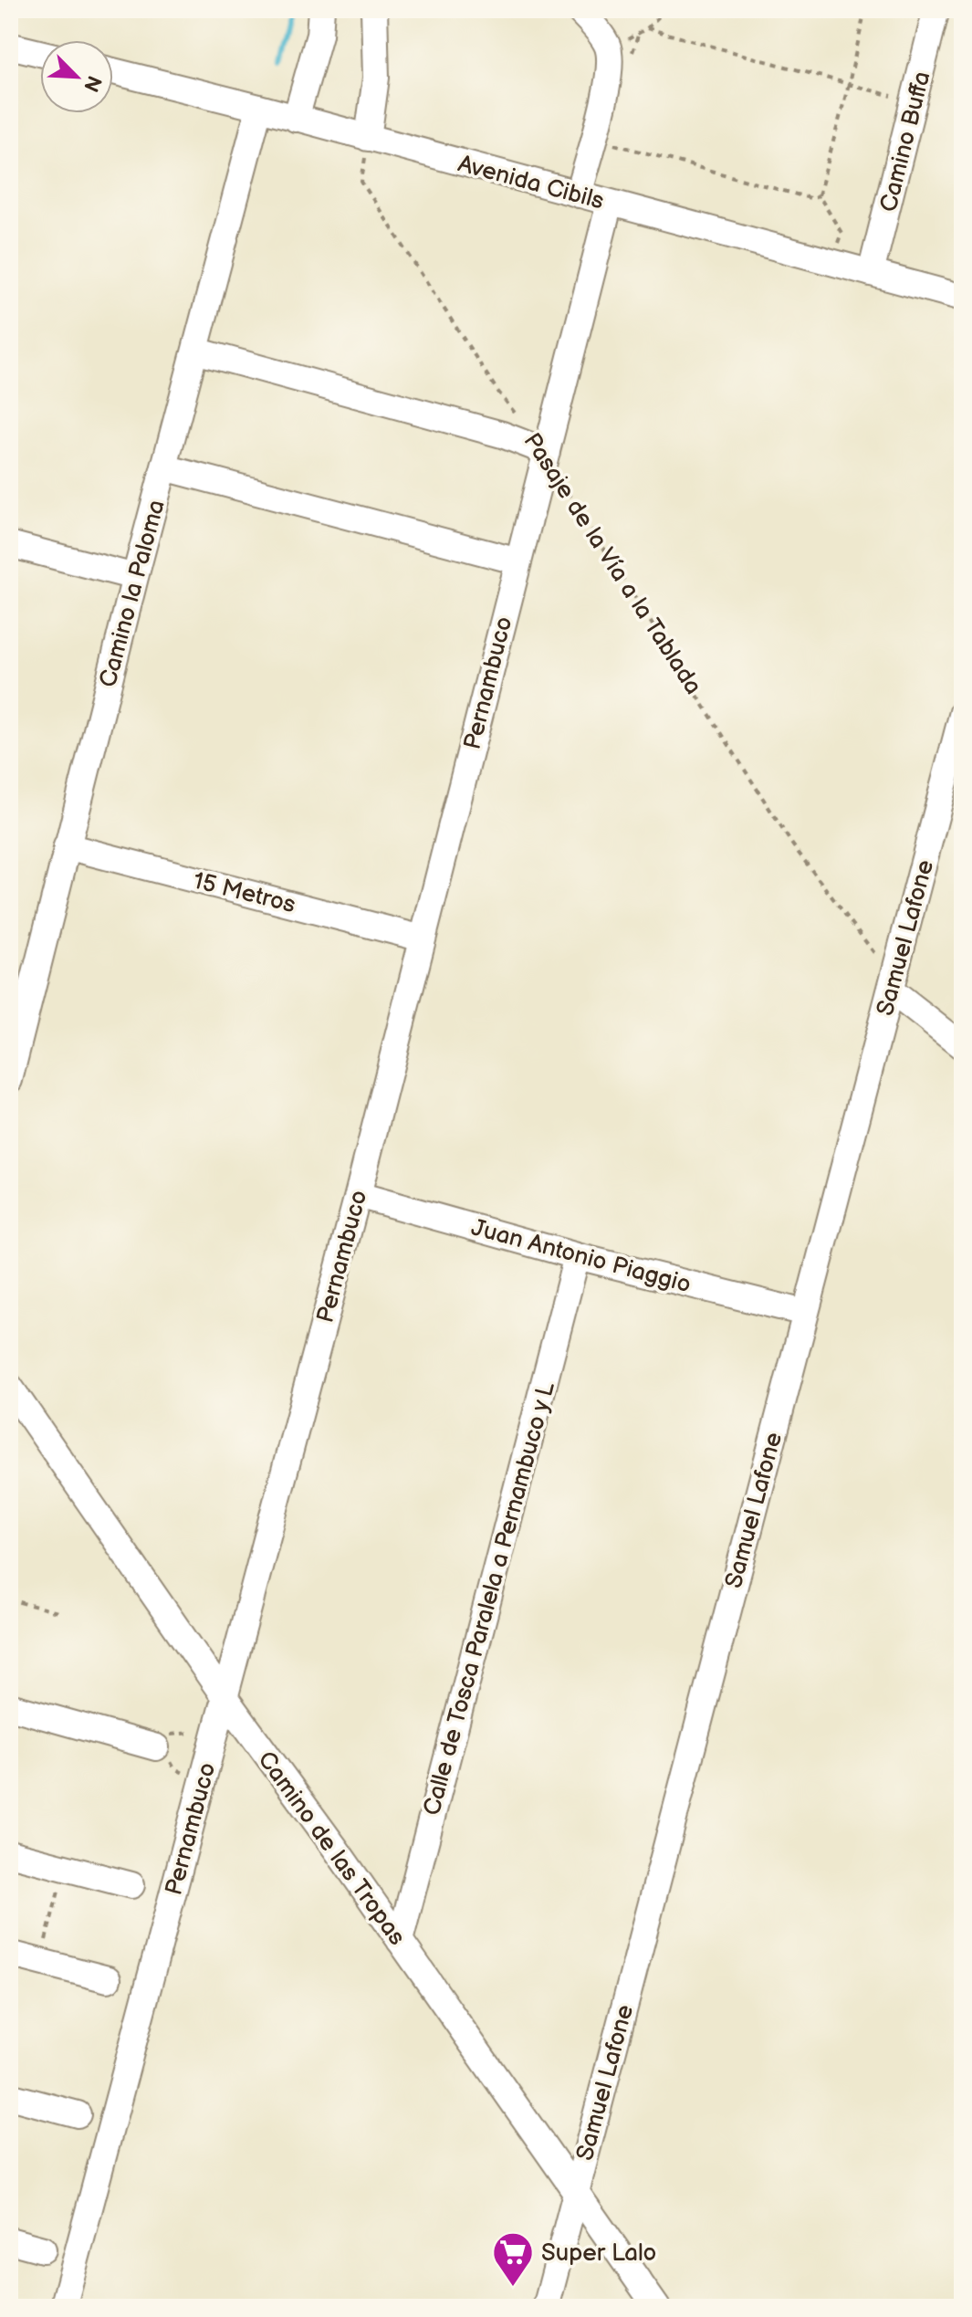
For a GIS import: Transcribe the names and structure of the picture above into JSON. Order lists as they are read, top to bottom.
{
  "streets": {
    "street": [
      "Camino Buffa",
      "Avenida Cibils",
      "Camino la Paloma",
      "Pernambuco",
      "15 Metros",
      "Samuel Lafone",
      "Juan Antonio Piaggio",
      "Calle de Tosca Paralela a Pernambuco y L",
      "Camino de las Tropas"
    ],
    "path": ["Pasaje de la Vía a la Tablada"]
  },
  "crossings": [
    ["Camino Buffa", "Avenida Cibils"],
    ["Avenida Cibils", "Pasaje de la Vía a la Tablada"],
    ["Avenida Cibils", "Camino la Paloma"],
    ["Avenida Cibils", "Pernambuco"],
    ["Pasaje de la Vía a la Tablada", "Pernambuco"],
    ["Pasaje de la Vía a la Tablada", "Samuel Lafone"],
    ["Camino la Paloma", "15 Metros"],
    ["Pernambuco", "15 Metros"],
    ["Pernambuco", "Juan Antonio Piaggio"],
    ["Pernambuco", "Camino de las Tropas"],
    ["Samuel Lafone", "Juan Antonio Piaggio"],
    ["Samuel Lafone", "Camino de las Tropas"],
    ["Juan Antonio Piaggio", "Calle de Tosca Paralela a Pernambuco y L"],
    ["Calle de Tosca Paralela a Pernambuco y L", "Camino de las Tropas"]
  ],
  "places": {
    "supermarket": ["Super Lalo"]
  },
  "north": "bottom right"
}
